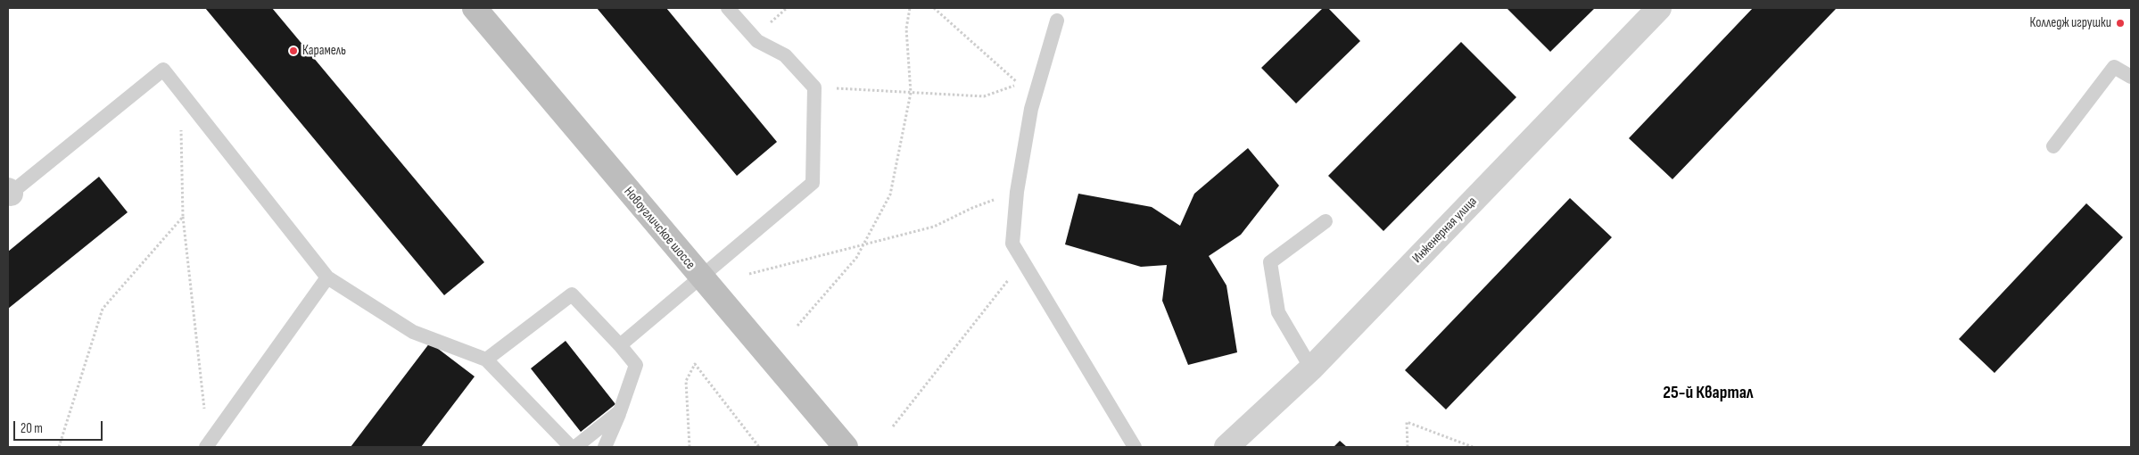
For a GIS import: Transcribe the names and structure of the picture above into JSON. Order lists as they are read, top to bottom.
{
  "streets": {
    "main road": ["Новоугличское шоссе"],
    "street": ["Инженерная улица"]
  },
  "districts": ["25-й Квартал"],
  "places": ["Колледж игрушки", "Карамель"],
  "scale_bar": "20 m"
}
